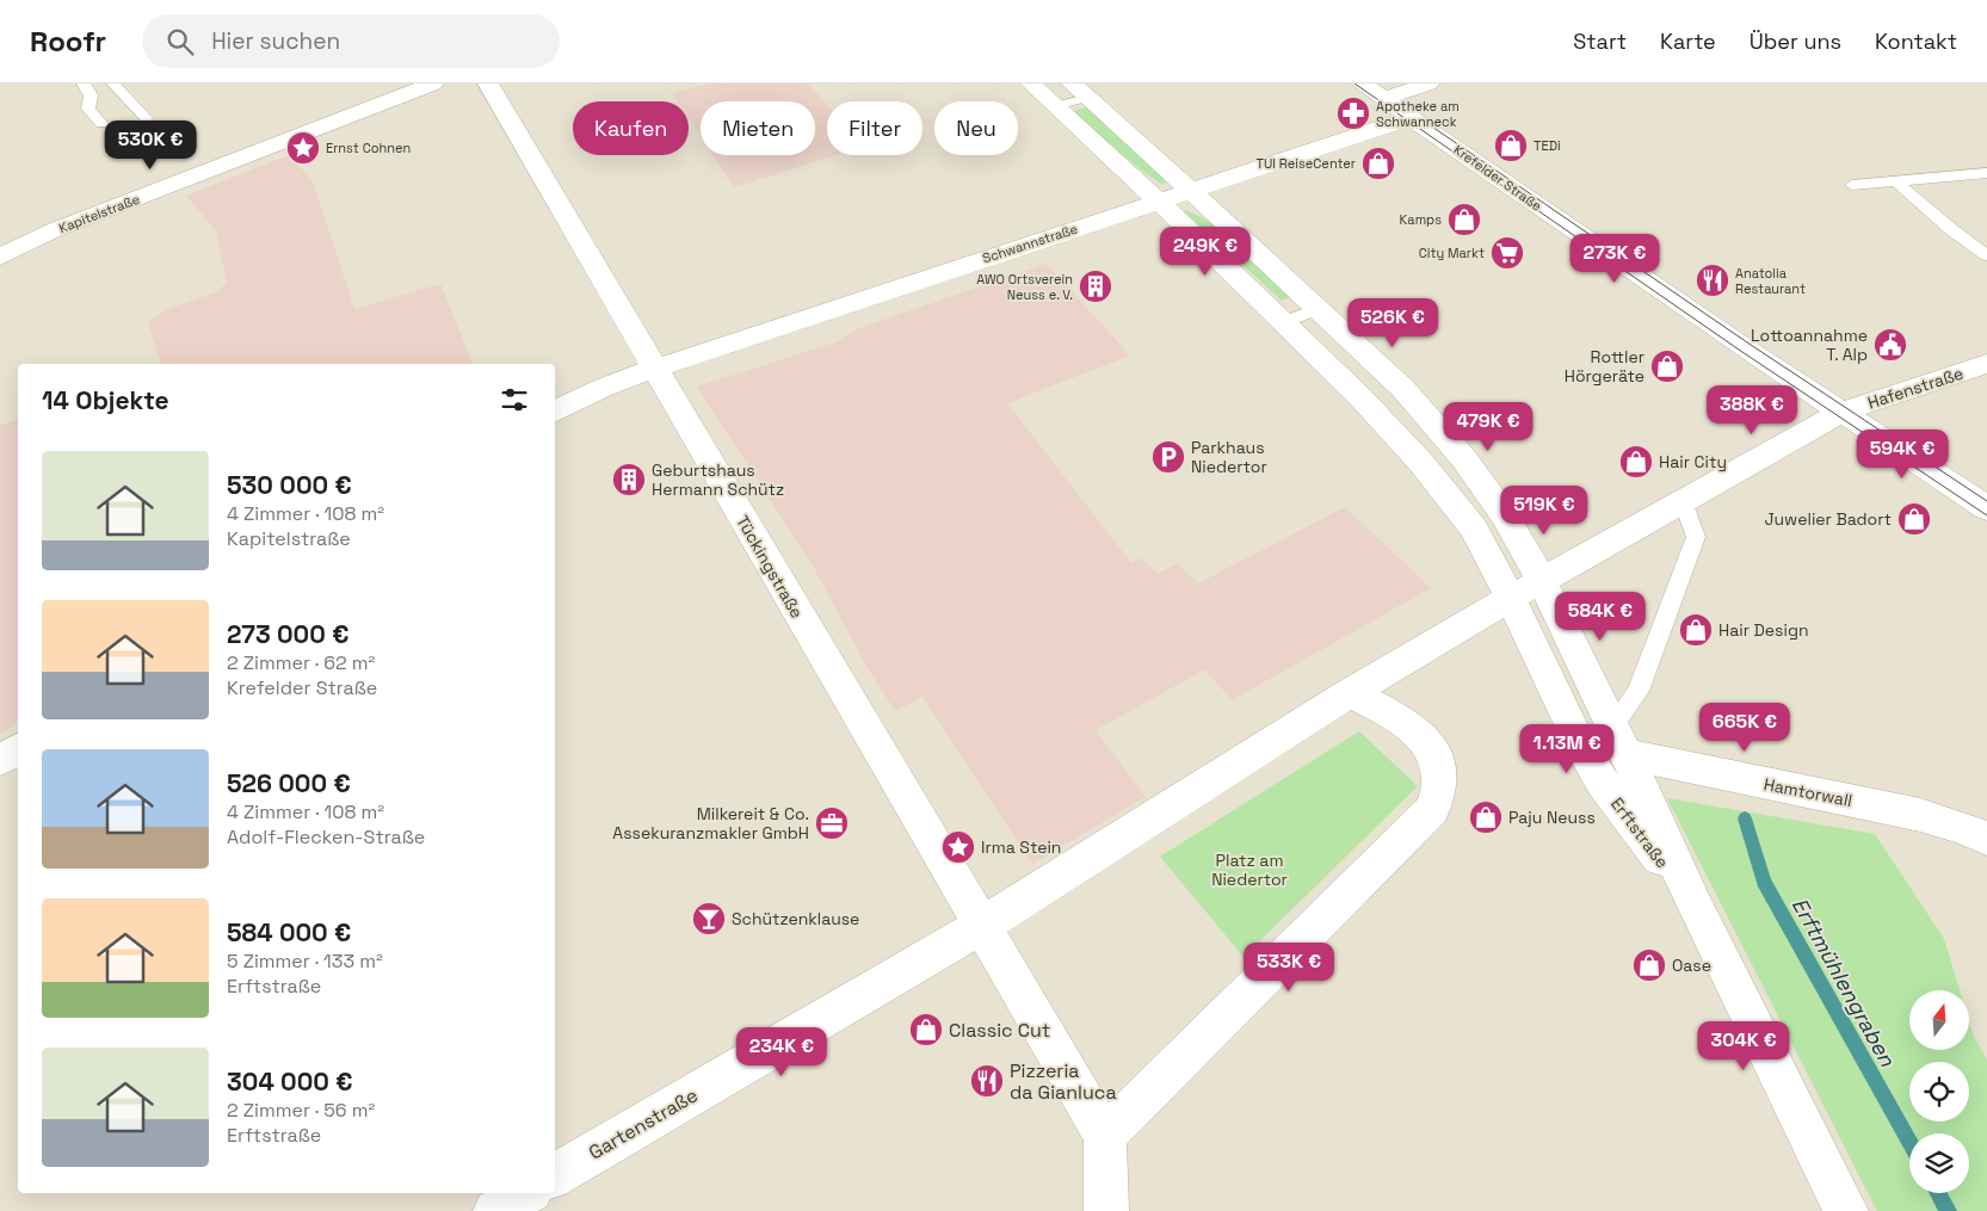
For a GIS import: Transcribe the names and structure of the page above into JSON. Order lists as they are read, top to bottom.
{
  "streets": {
    "street": [
      "Krefelder Straße",
      "Kapitelstraße",
      "Schwannstraße",
      "Hafenstraße",
      "Tückingstraße",
      "Hamtorwall",
      "Erftstraße",
      "Gartenstraße"
    ]
  },
  "crossings": [
    ["Krefelder Straße", "Schwannstraße"],
    ["Krefelder Straße", "Hafenstraße"],
    ["Schwannstraße", "Tückingstraße"],
    ["Schwannstraße", "Erftstraße"],
    ["Tückingstraße", "Gartenstraße"],
    ["Hamtorwall", "Erftstraße"]
  ],
  "water": ["Erftmühlengraben"],
  "parks": ["Platz am Niedertor"],
  "places": {
    "pharmacy": ["Apotheke am Schwanneck"],
    "shop": [
      "TEDi",
      "TUI ReiseCenter",
      "Kamps",
      "Rottler Hörgeräte",
      "Hair City",
      "Juwelier Badort",
      "Hair Design",
      "Paju Neuss",
      "Oase",
      "Classic Cut"
    ],
    "place": ["Ernst Cohnen", "Irma Stein"],
    "supermarket": ["City Markt"],
    "restaurant": ["Anatolia Restaurant", "Pizzeria da Gianluca"],
    "building": ["AWO Ortsverein Neuss e. V.", "Geburtshaus Hermann Schütz"],
    "public building": ["Lottoannahme T. Alp"],
    "parking": ["Parkhaus Niedertor"],
    "office": ["Milkereit & Co. Assekuranzmakler GmbH"],
    "bar": ["Schützenklause"]
  },
  "north": "top",
  "page": {
    "header": "Roofr",
    "search": "Hier suchen",
    "nav": [
      "Start",
      "Karte",
      "Über uns",
      "Kontakt"
    ],
    "chip": [
      "Kaufen",
      "Mieten",
      "Filter",
      "Neu"
    ],
    "price": [
      "530K €",
      "249K €",
      "273K €",
      "526K €",
      "388K €",
      "479K €",
      "594K €",
      "519K €",
      "584K €",
      "665K €",
      "1.13M €",
      "533K €",
      "304K €",
      "234K €"
    ],
    "heading": "14 Objekte",
    "list": [
      {
        "name": "530 000 €",
        "note": "4 Zimmer · 108 m² · Kapitelstraße"
      },
      {
        "name": "273 000 €",
        "note": "2 Zimmer · 62 m² · Krefelder Straße"
      },
      {
        "name": "526 000 €",
        "note": "4 Zimmer · 108 m² · Adolf-Flecken-Straße"
      },
      {
        "name": "584 000 €",
        "note": "5 Zimmer · 133 m² · Erftstraße"
      },
      {
        "name": "304 000 €",
        "note": "2 Zimmer · 56 m² · Erftstraße"
      }
    ]
  }
}
